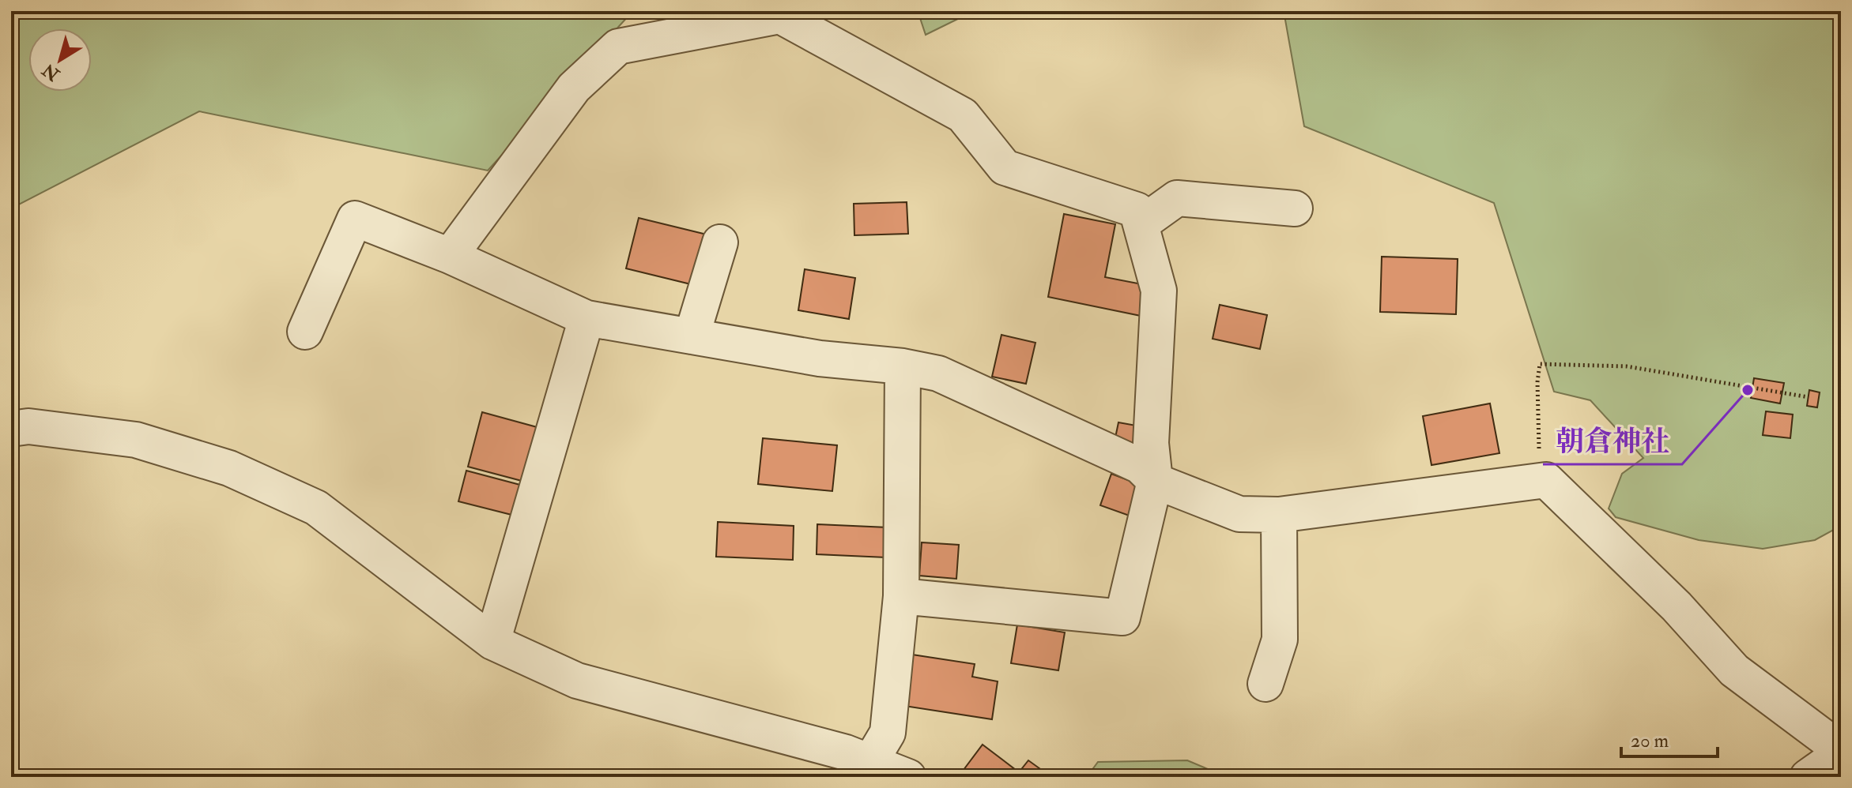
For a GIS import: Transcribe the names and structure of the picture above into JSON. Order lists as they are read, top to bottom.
{
  "places": ["朝倉神社"],
  "scale_bar": "20 m",
  "north": "bottom left"
}
